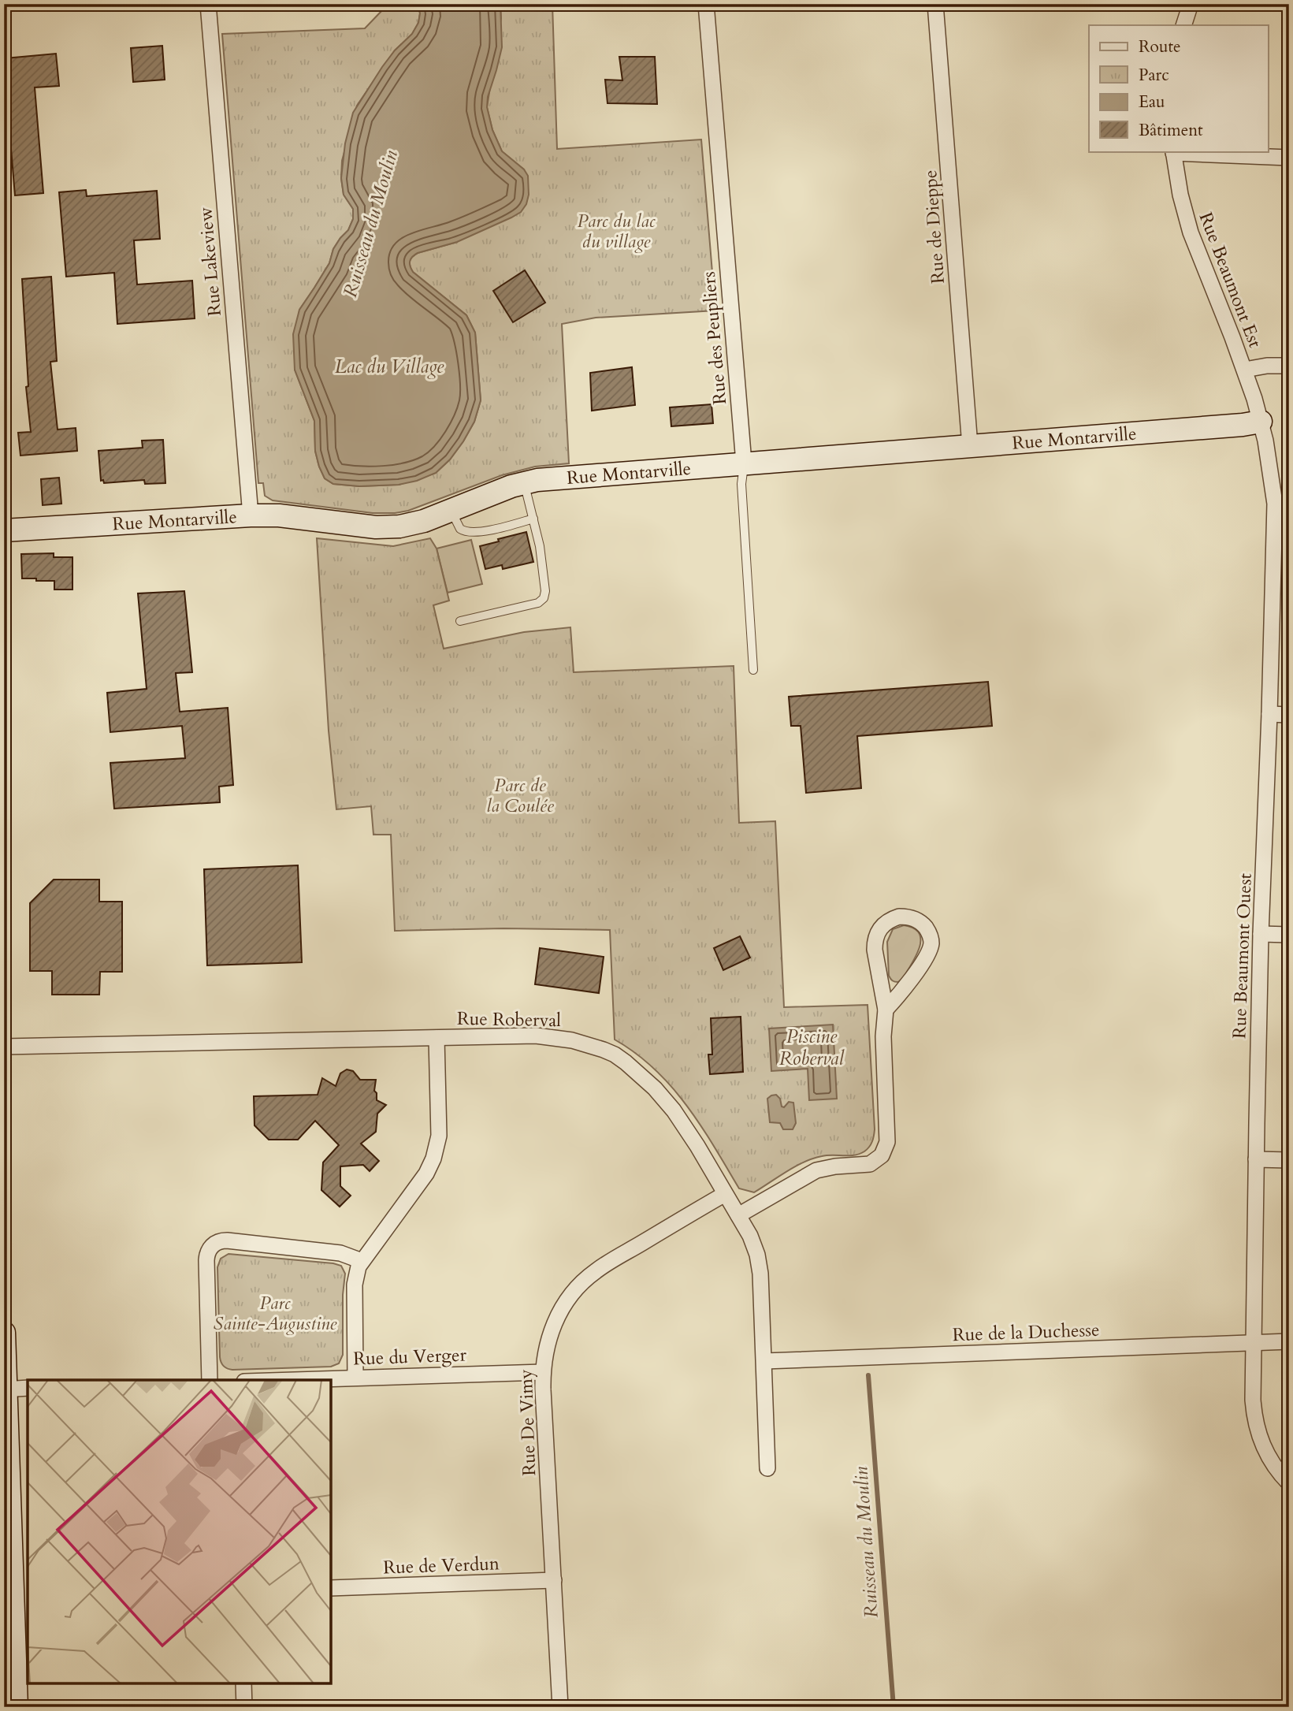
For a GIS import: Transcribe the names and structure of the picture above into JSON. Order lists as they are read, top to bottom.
{
  "streets": {
    "street": [
      "Rue de Dieppe",
      "Rue Lakeview",
      "Rue Beaumont Est",
      "Rue des Peupliers",
      "Rue Montarville",
      "Rue Beaumont Ouest",
      "Rue Roberval",
      "Rue de la Duchesse",
      "Rue du Verger",
      "Rue De Vimy",
      "Rue de Verdun"
    ]
  },
  "crossings": [
    ["Rue de Dieppe", "Rue Montarville"],
    ["Rue Lakeview", "Rue Montarville"],
    ["Rue Beaumont Est", "Rue Montarville"],
    ["Rue Beaumont Est", "Rue Beaumont Ouest"],
    ["Rue des Peupliers", "Rue Montarville"],
    ["Rue Montarville", "Rue Beaumont Ouest"],
    ["Rue Beaumont Ouest", "Rue de la Duchesse"],
    ["Rue Roberval", "Rue de la Duchesse"],
    ["Rue Roberval", "Rue De Vimy"],
    ["Rue du Verger", "Rue De Vimy"],
    ["Rue De Vimy", "Rue de Verdun"]
  ],
  "water": ["Ruisseau du Moulin", "Lac du Village", "Piscine Roberval"],
  "parks": ["Parc du lac du village", "Parc de la Coulée", "Parc Sainte-Augustine"],
  "legend": [
    "Route",
    "Parc",
    "Eau",
    "Bâtiment"
  ]
}
